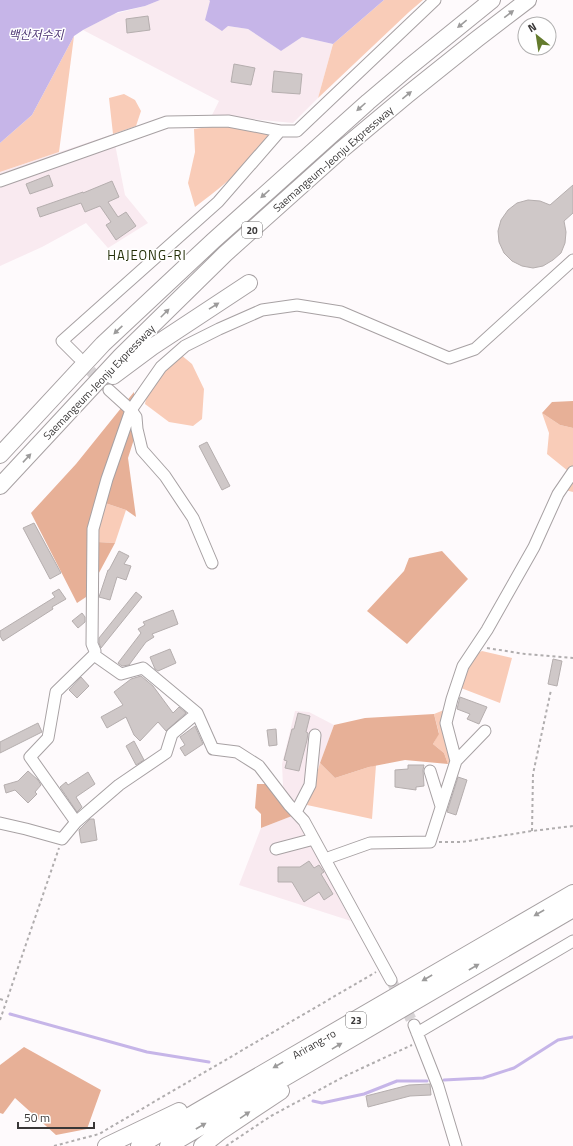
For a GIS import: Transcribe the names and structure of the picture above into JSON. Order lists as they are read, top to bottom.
{
  "streets": {
    "highway": [
      "Saemangeum-Jeonju Expressway",
      "20",
      "23",
      "Arirang-ro"
    ]
  },
  "districts": ["HAJEONG-RI"],
  "water": ["백산저수지"],
  "scale_bar": "50 m",
  "north": "top left"
}
